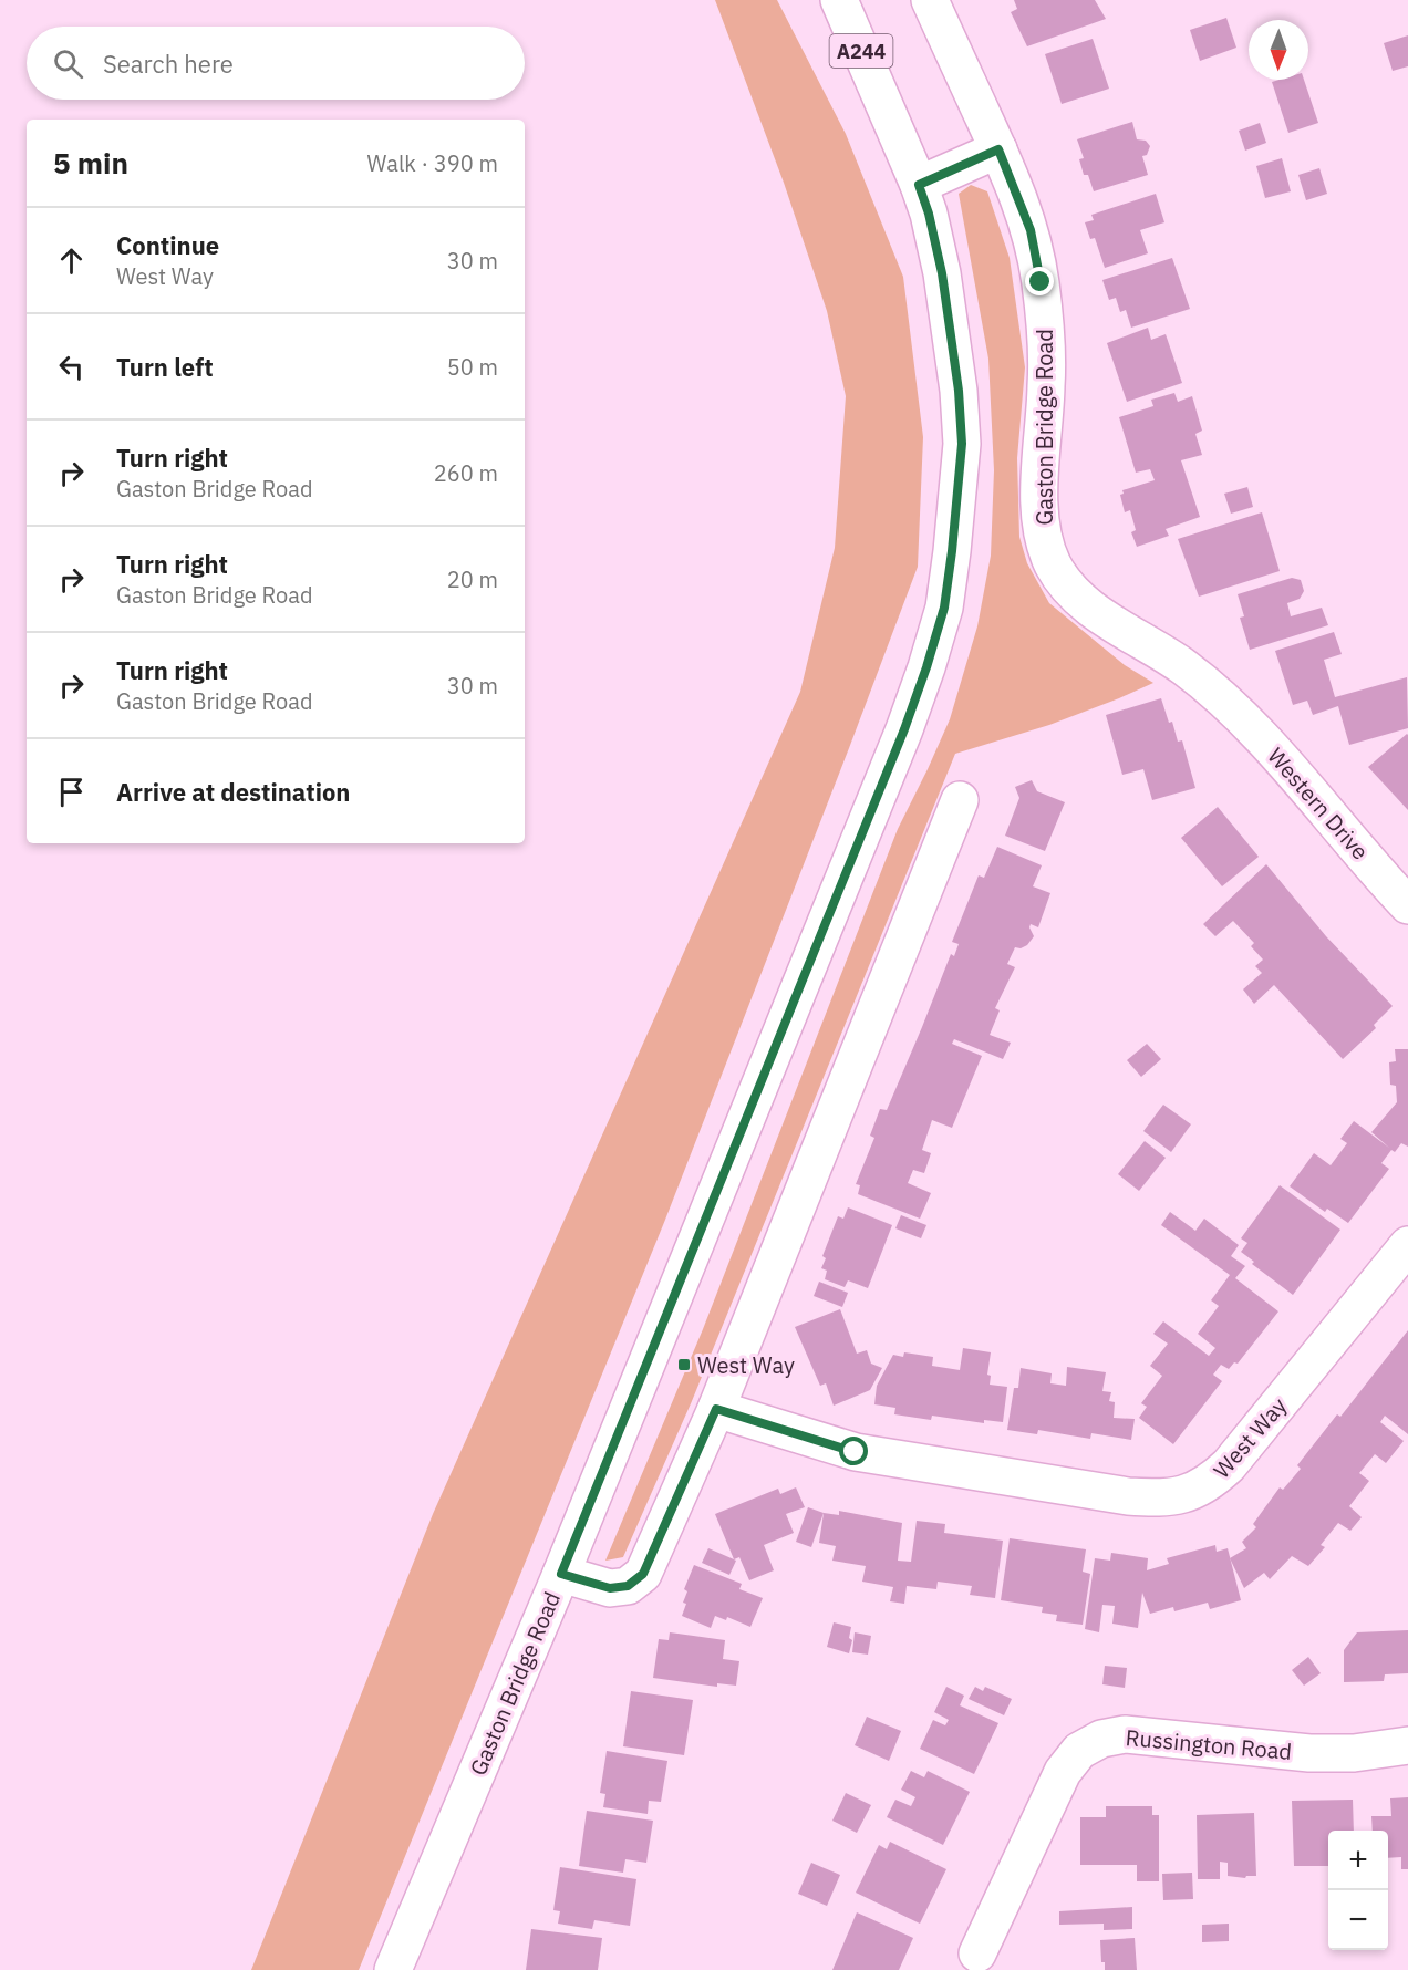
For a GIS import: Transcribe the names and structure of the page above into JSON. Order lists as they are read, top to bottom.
{
  "streets": {
    "street": [
      "A244",
      "Gaston Bridge Road",
      "Western Drive",
      "West Way",
      "Russington Road"
    ]
  },
  "crossings": [
    ["Gaston Bridge Road", "Western Drive"]
  ],
  "places": {
    "transit": ["West Way"]
  },
  "north": "bottom",
  "page": {
    "search": "Search here",
    "heading": ["5 min", "Walk · 390 m"],
    "list": [
      ["Continue", "West Way", "30 m"],
      ["Turn left", "50 m"],
      ["Turn right", "Gaston Bridge Road", "260 m"],
      ["Turn right", "Gaston Bridge Road", "20 m"],
      ["Turn right", "Gaston Bridge Road", "30 m"],
      "Arrive at destination"
    ],
    "map_buttons": ["+", "−"]
  }
}
